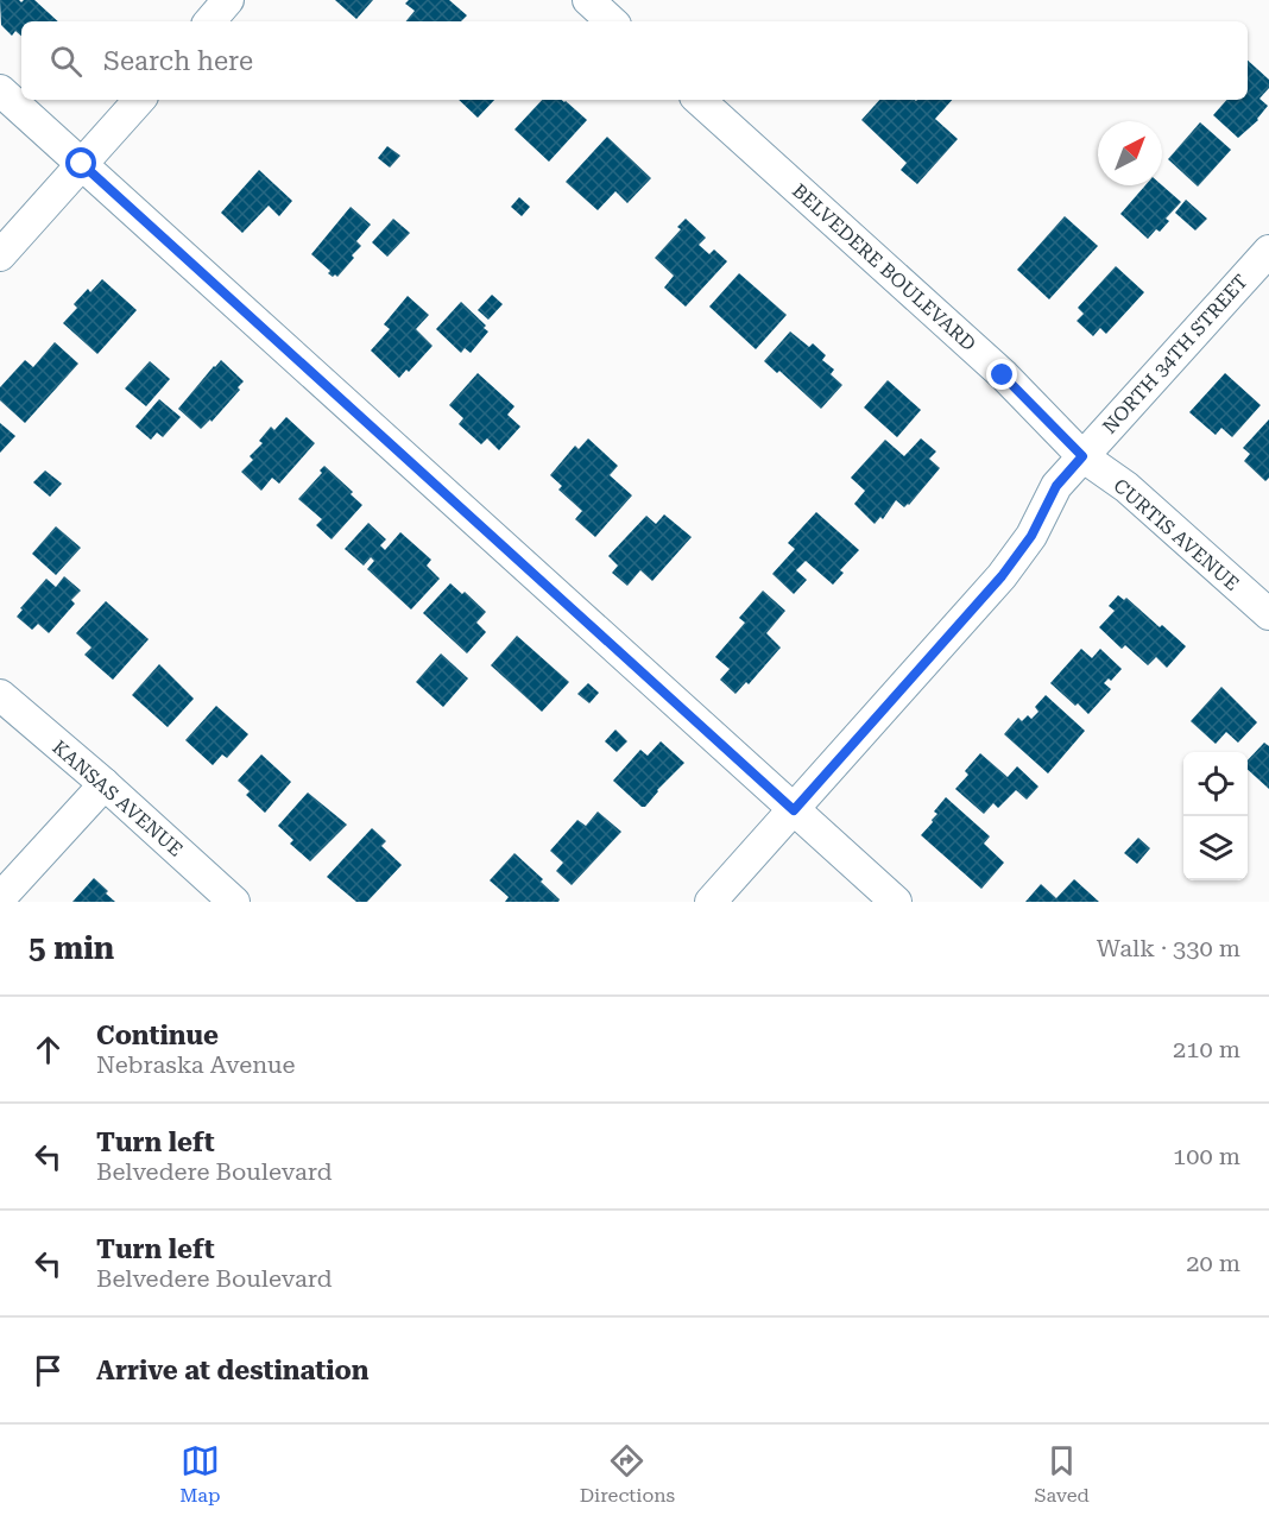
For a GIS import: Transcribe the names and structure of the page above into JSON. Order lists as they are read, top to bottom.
{
  "streets": {
    "street": [
      "BELVEDERE BOULEVARD",
      "NORTH 34TH STREET",
      "CURTIS AVENUE",
      "KANSAS AVENUE"
    ]
  },
  "crossings": [
    ["BELVEDERE BOULEVARD", "NORTH 34TH STREET"],
    ["BELVEDERE BOULEVARD", "CURTIS AVENUE"],
    ["NORTH 34TH STREET", "CURTIS AVENUE"]
  ],
  "north": "top right",
  "page": {
    "search": "Search here",
    "heading": ["5 min", "Walk · 330 m"],
    "list": [
      ["Continue", "Nebraska Avenue", "210 m"],
      ["Turn left", "Belvedere Boulevard", "100 m"],
      ["Turn left", "Belvedere Boulevard", "20 m"],
      "Arrive at destination"
    ],
    "nav": ["Map", "Directions", "Saved"]
  }
}
